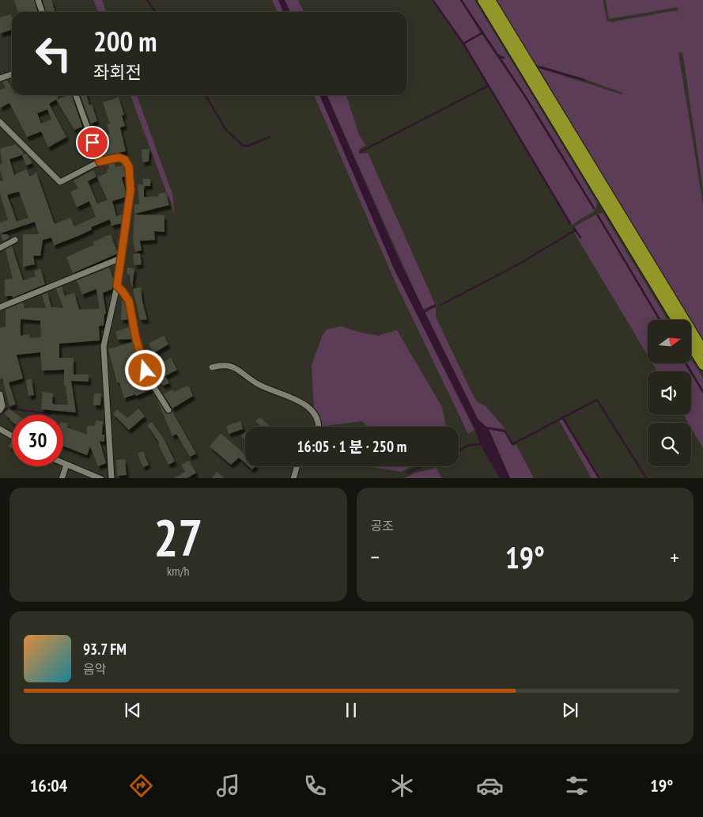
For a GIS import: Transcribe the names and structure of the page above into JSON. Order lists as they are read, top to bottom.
{
  "north": "right",
  "page": {
    "turn": ["200 m", "좌회전"],
    "limit": "30",
    "trip": "16:05 · 1 분 · 250 m",
    "tile": [
      ["27", "km/h"],
      "공조"
    ],
    "heat": ["−", "19°", "+"],
    "song": ["93.7 FM", "음악"],
    "tabs": ["16:04", "19°"]
  }
}
